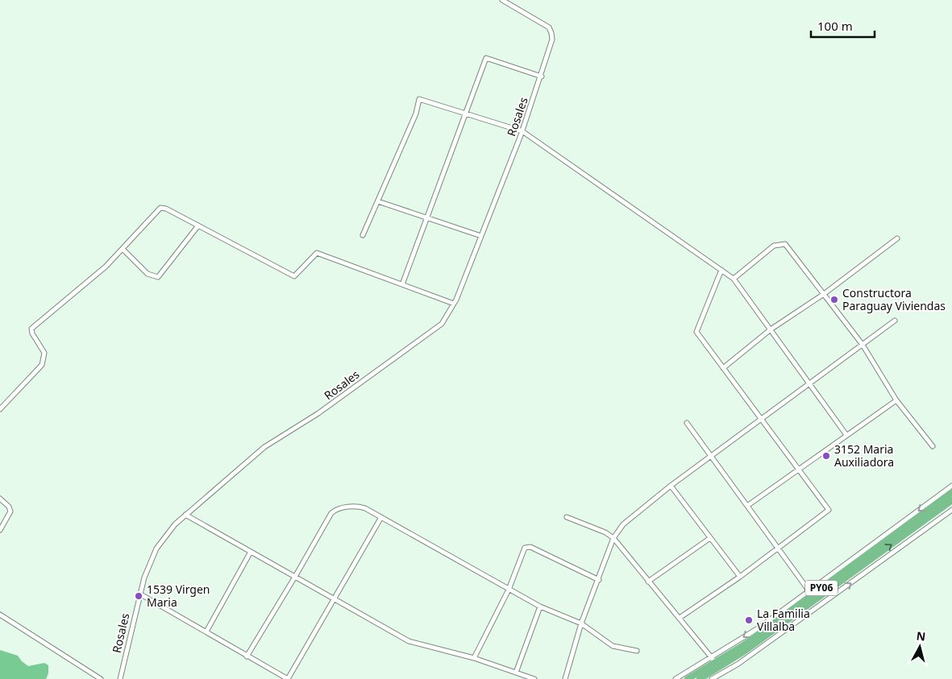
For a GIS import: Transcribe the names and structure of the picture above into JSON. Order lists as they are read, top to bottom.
{
  "streets": {
    "highway": ["PY06"],
    "street": ["Rosales"]
  },
  "places": [
    "Constructora Paraguay Viviendas",
    "3152 Maria Auxiliadora",
    "1539 Virgen Maria",
    "La Familia Villalba"
  ],
  "scale_bar": "100 m",
  "north": "top"
}
